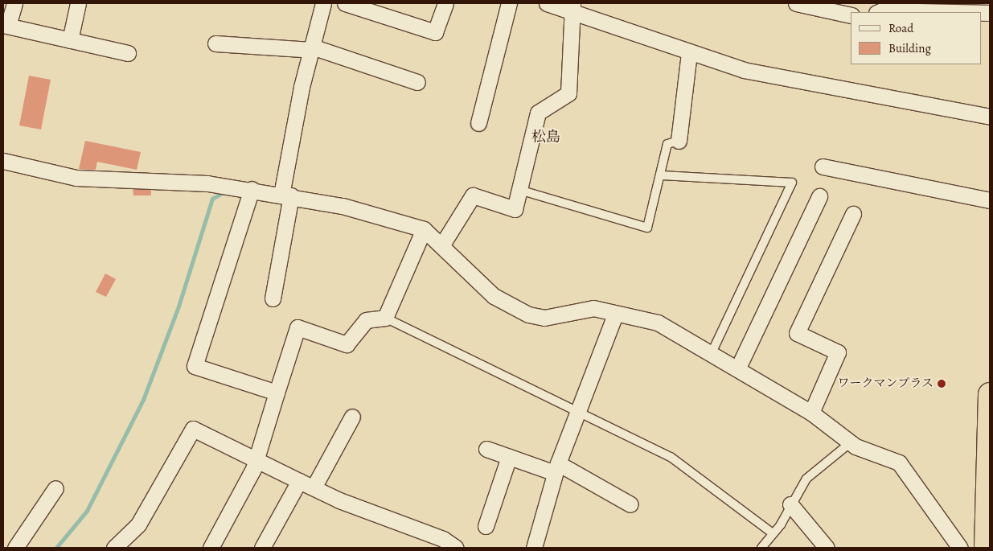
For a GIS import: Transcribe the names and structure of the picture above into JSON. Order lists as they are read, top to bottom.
{
  "districts": ["松島"],
  "places": ["ワークマンプラス"],
  "legend": ["Road", "Building"]
}
